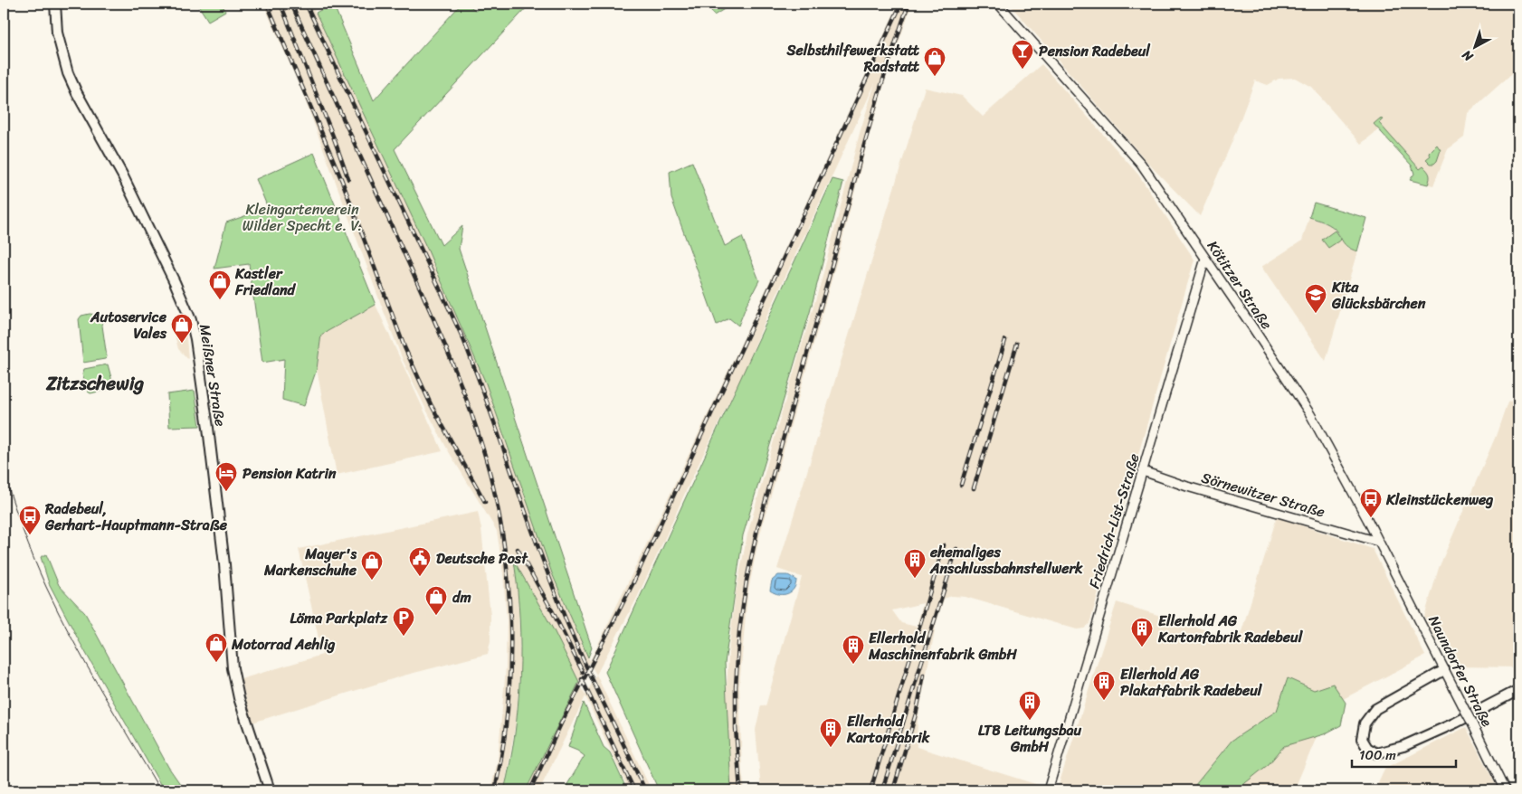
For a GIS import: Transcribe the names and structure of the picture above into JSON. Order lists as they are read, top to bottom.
{
  "streets": {
    "main road": ["Meißner Straße"],
    "street": [
      "Kötitzer Straße",
      "Sörnewitzer Straße",
      "Friedrich-List-Straße",
      "Naundorfer Straße"
    ]
  },
  "crossings": [
    ["Kötitzer Straße", "Sörnewitzer Straße"],
    ["Kötitzer Straße", "Friedrich-List-Straße"],
    ["Kötitzer Straße", "Naundorfer Straße"],
    ["Sörnewitzer Straße", "Friedrich-List-Straße"]
  ],
  "districts": ["Zitzschewig"],
  "parks": ["Kleingartenverein Wilder Specht e. V."],
  "places": {
    "bar": ["Pension Radebeul"],
    "shop": [
      "Selbsthilfewerkstatt Radstatt",
      "Kastler Friedland",
      "Autoservice Vales",
      "Mayer's Markenschuhe",
      "dm",
      "Motorrad Aehlig"
    ],
    "school or university": ["Kita Glücksbärchen"],
    "hotel": ["Pension Katrin"],
    "bus stop": ["Kleinstückenweg", "Radebeul, Gerhart-Hauptmann-Straße"],
    "public building": ["Deutsche Post"],
    "building": [
      "ehemaliges Anschlussbahnstellwerk",
      "Ellerhold AG Kartonfabrik Radebeul",
      "Ellerhold Maschinenfabrik GmbH",
      "Ellerhold AG Plakatfabrik Radebeul",
      "LTB Leitungsbau GmbH",
      "Ellerhold Kartonfabrik"
    ],
    "parking": ["Löma Parkplatz"]
  },
  "scale_bar": "100 m",
  "north": "bottom left"
}
